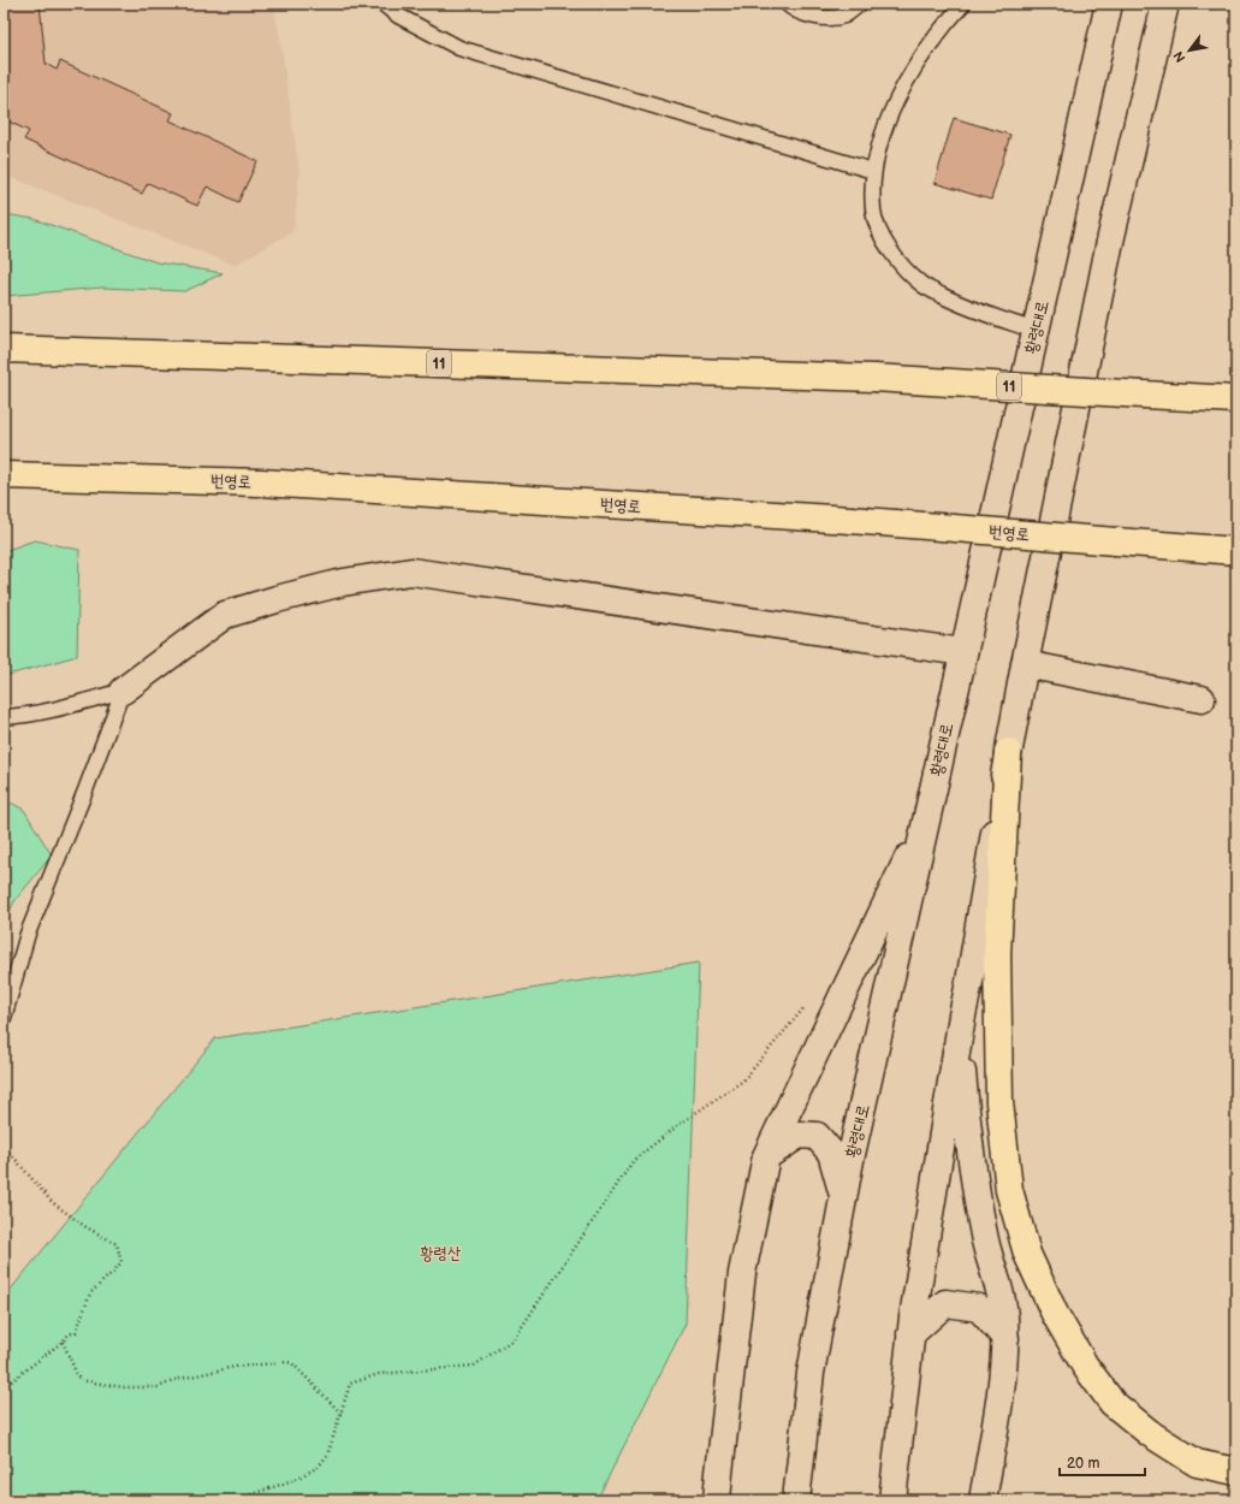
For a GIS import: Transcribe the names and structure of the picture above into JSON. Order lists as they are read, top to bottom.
{
  "streets": {
    "highway": ["11", "번영로"],
    "main road": ["황령대로"]
  },
  "parks": ["황령산"],
  "scale_bar": "20 m",
  "north": "bottom left"
}
